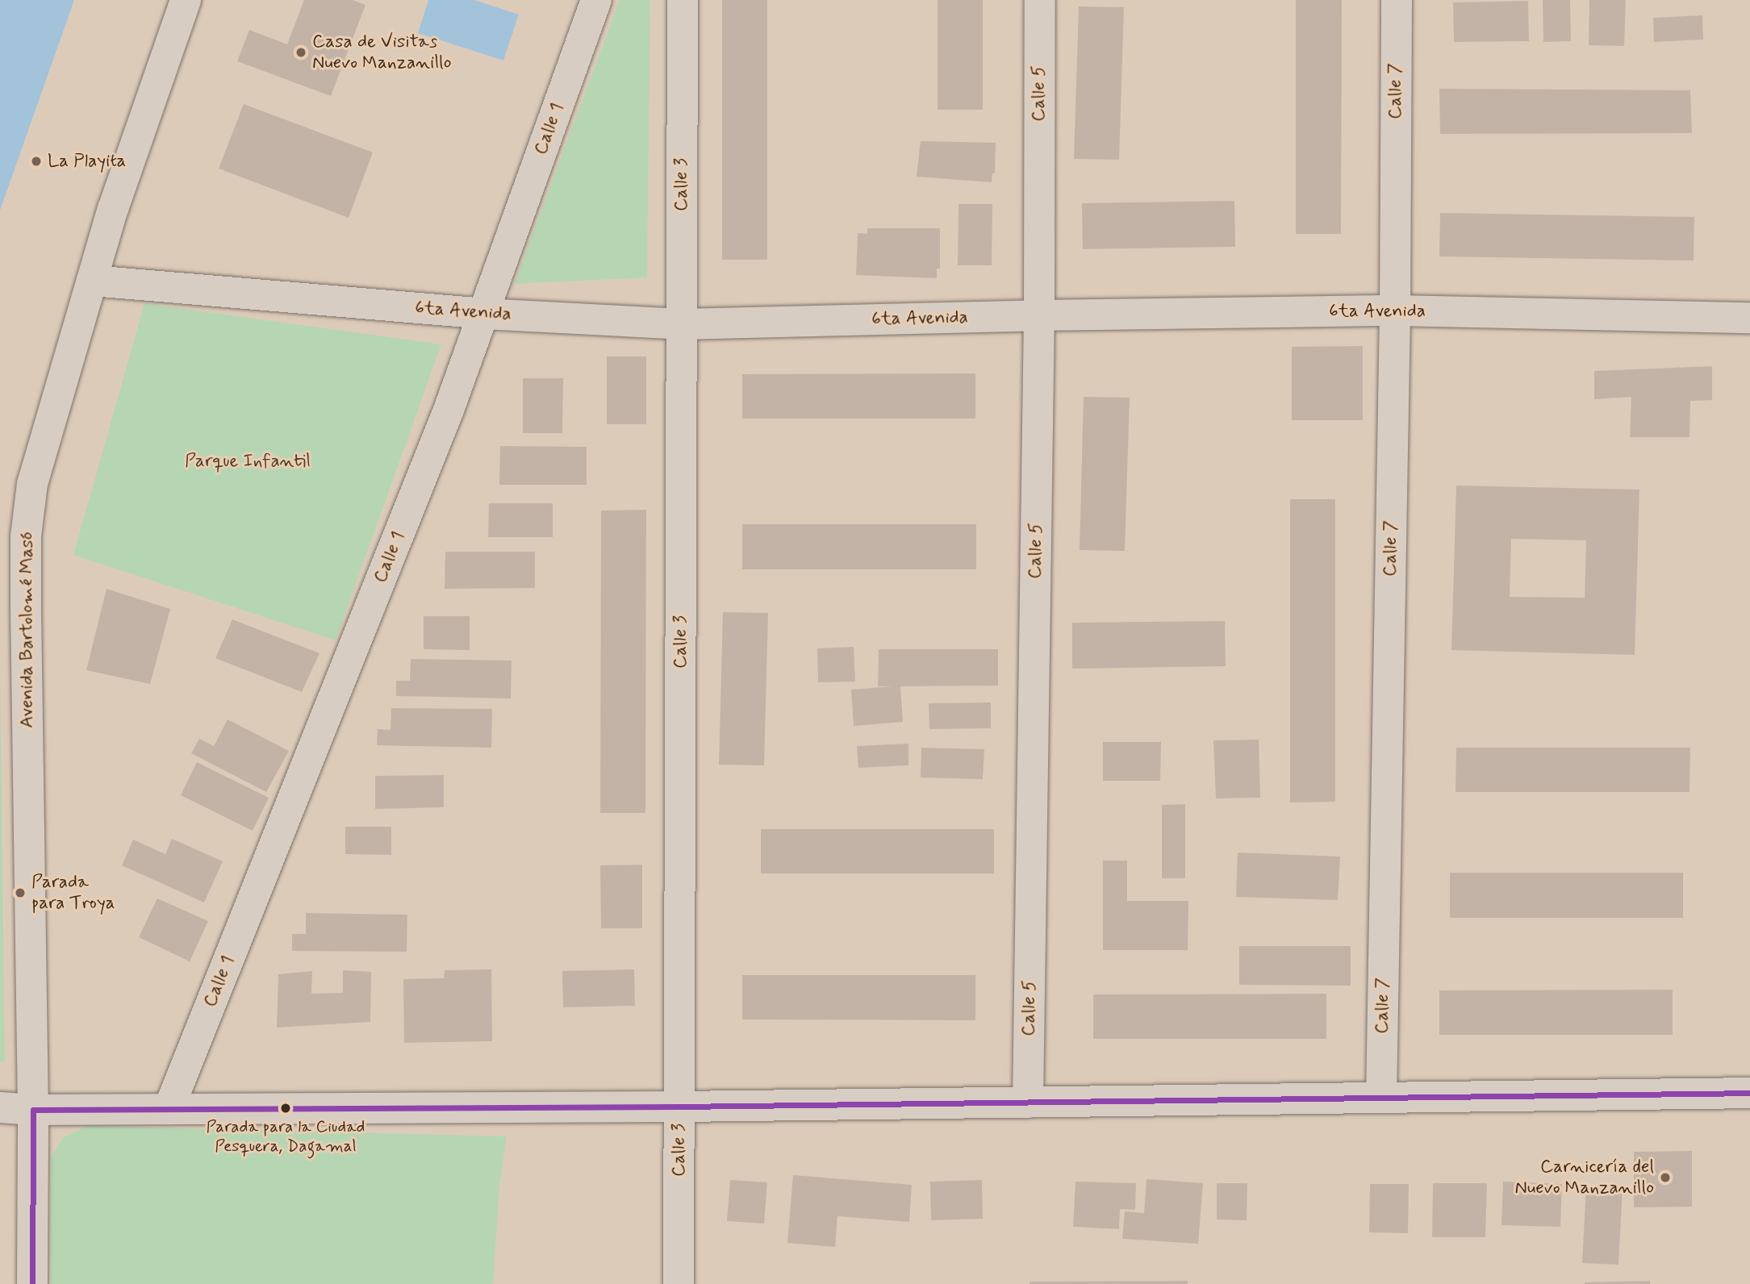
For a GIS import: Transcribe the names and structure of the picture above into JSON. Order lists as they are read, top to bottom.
{
  "streets": {
    "street": [
      "Calle 7",
      "Calle 5",
      "Calle 1",
      "Calle 3",
      "6ta Avenida",
      "Avenida Bartolomé Masó"
    ]
  },
  "crossings": [
    ["Calle 7", "6ta Avenida"],
    ["Calle 5", "6ta Avenida"],
    ["Calle 1", "6ta Avenida"],
    ["Calle 3", "6ta Avenida"],
    ["6ta Avenida", "Avenida Bartolomé Masó"]
  ],
  "parks": ["Parque Infantil"],
  "places": [
    "Casa de Visitas Nuevo Manzanillo",
    "La Playita",
    "Parada para Troya",
    "Parada para la Ciudad Pesquera, Dagamal",
    "Carnicería del Nuevo Manzanillo"
  ]
}
